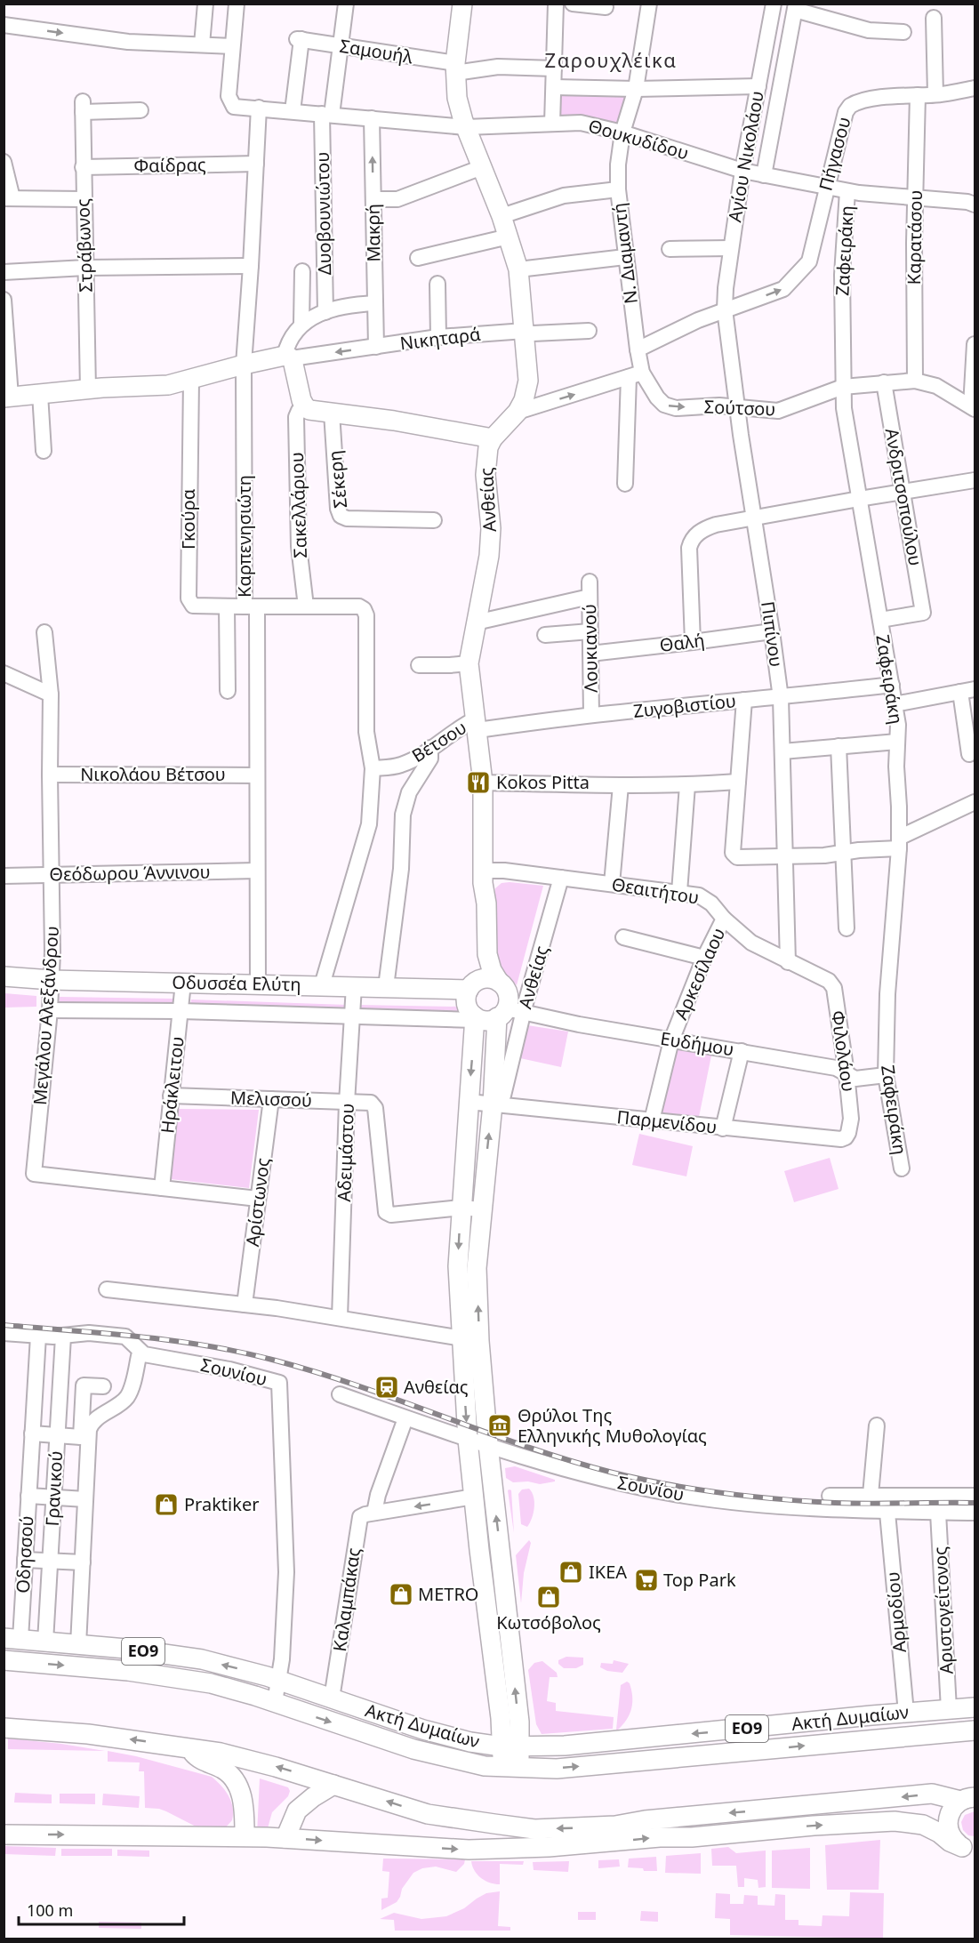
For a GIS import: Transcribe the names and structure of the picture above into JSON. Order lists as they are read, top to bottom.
{
  "streets": {
    "main road": [
      "Ανθείας",
      "Οδυσσέα Ελύτη",
      "ΕΟ9",
      "Ακτή Δυμαίων"
    ],
    "street": [
      "Σαμουήλ",
      "Θουκυδίδου",
      "Πήγασου",
      "Αγίου Νικολάου",
      "Φαίδρας",
      "Δυοβουνιώτου",
      "Μακρή",
      "Καρατάσου",
      "Στράβωνος",
      "Ζαφειράκη",
      "Ν. Διαμαντή",
      "Νικηταρά",
      "Σούτσου",
      "Σέκερη",
      "Ανδριτσοπούλου",
      "Σακελλάριου",
      "Γκούρα",
      "Καρπενησιώτη",
      "Πιπίνου",
      "Θαλή",
      "Λουκιανού",
      "Ζυγοβιστίου",
      "Βέτσου",
      "Νικολάου Βέτσου",
      "Θεόδωρου Άννινου",
      "Θεαιτήτου",
      "Αρκεσίλαου",
      "Μεγάλου Αλεξάνδρου",
      "Ευδήμου",
      "Φιλολάου",
      "Ηράκλειτου",
      "Μελισσού",
      "Παρμενίδου",
      "Αδειμάστου",
      "Αρίστωνος",
      "Σουνίου",
      "Γρανικού",
      "Οδησσού",
      "Καλαμπάκας",
      "Αριστογείτονος",
      "Αρμοδίου"
    ]
  },
  "crossings": [
    ["Σαμουήλ", "Θουκυδίδου"],
    ["Σαμουήλ", "Δυοβουνιώτου"],
    ["Σαμουήλ", "Ανθείας"],
    ["Θουκυδίδου", "Πήγασου"],
    ["Θουκυδίδου", "Αγίου Νικολάου"],
    ["Θουκυδίδου", "Δυοβουνιώτου"],
    ["Θουκυδίδου", "Μακρή"],
    ["Θουκυδίδου", "Καρατάσου"],
    ["Θουκυδίδου", "Ζαφειράκη"],
    ["Θουκυδίδου", "Ν. Διαμαντή"],
    ["Θουκυδίδου", "Ανθείας"],
    ["Θουκυδίδου", "Καρπενησιώτη"],
    ["Πήγασου", "Αγίου Νικολάου"],
    ["Πήγασου", "Καρατάσου"],
    ["Πήγασου", "Ν. Διαμαντή"],
    ["Πήγασου", "Πιπίνου"],
    ["Αγίου Νικολάου", "Πιπίνου"],
    ["Φαίδρας", "Στράβωνος"],
    ["Φαίδρας", "Καρπενησιώτη"],
    ["Μακρή", "Νικηταρά"],
    ["Καρατάσου", "Σούτσου"],
    ["Ζαφειράκη", "Σούτσου"],
    ["Ζαφειράκη", "Ανδριτσοπούλου"],
    ["Ζαφειράκη", "Ζυγοβιστίου"],
    ["Ζαφειράκη", "Ευδήμου"],
    ["Ν. Διαμαντή", "Σούτσου"],
    ["Νικηταρά", "Ανθείας"],
    ["Σούτσου", "Ανδριτσοπούλου"],
    ["Σούτσου", "Πιπίνου"],
    ["Ανθείας", "Λουκιανού"],
    ["Ανθείας", "Ζυγοβιστίου"],
    ["Ανθείας", "Βέτσου"],
    ["Ανθείας", "Θεαιτήτου"],
    ["Ανθείας", "Οδυσσέα Ελύτη"],
    ["Ανθείας", "Ευδήμου"],
    ["Ανθείας", "Μελισσού"],
    ["Ανθείας", "Παρμενίδου"],
    ["Ανθείας", "Σουνίου"],
    ["Ανθείας", "Ακτή Δυμαίων"],
    ["Σακελλάριου", "Γκούρα"],
    ["Γκούρα", "Καρπενησιώτη"],
    ["Γκούρα", "Βέτσου"],
    ["Καρπενησιώτη", "Νικολάου Βέτσου"],
    ["Καρπενησιώτη", "Θεόδωρου Άννινου"],
    ["Καρπενησιώτη", "Οδυσσέα Ελύτη"],
    ["Πιπίνου", "Θαλή"],
    ["Πιπίνου", "Ζυγοβιστίου"],
    ["Πιπίνου", "Θεαιτήτου"],
    ["Θαλή", "Λουκιανού"],
    ["Λουκιανού", "Ζυγοβιστίου"],
    ["Ζυγοβιστίου", "Βέτσου"],
    ["Νικολάου Βέτσου", "Μεγάλου Αλεξάνδρου"],
    ["Θεόδωρου Άννινου", "Μεγάλου Αλεξάνδρου"],
    ["Θεαιτήτου", "Αρκεσίλαου"],
    ["Θεαιτήτου", "Φιλολάου"],
    ["Αρκεσίλαου", "Ευδήμου"],
    ["Αρκεσίλαου", "Παρμενίδου"],
    ["Οδυσσέα Ελύτη", "Μεγάλου Αλεξάνδρου"],
    ["Οδυσσέα Ελύτη", "Ευδήμου"],
    ["Οδυσσέα Ελύτη", "Ηράκλειτου"],
    ["Οδυσσέα Ελύτη", "Αδειμάστου"],
    ["Μεγάλου Αλεξάνδρου", "Ηράκλειτου"],
    ["Μεγάλου Αλεξάνδρου", "Αρίστωνος"],
    ["Ευδήμου", "Φιλολάου"],
    ["Φιλολάου", "Παρμενίδου"],
    ["Ηράκλειτου", "Μελισσού"],
    ["Μελισσού", "Αδειμάστου"],
    ["Μελισσού", "Αρίστωνος"],
    ["Σουνίου", "Γρανικού"],
    ["Σουνίου", "Αριστογείτονος"],
    ["Σουνίου", "Αρμοδίου"],
    ["Σουνίου", "Ακτή Δυμαίων"],
    ["Γρανικού", "Οδησσού"],
    ["Γρανικού", "Ακτή Δυμαίων"],
    ["Οδησσού", "Ακτή Δυμαίων"],
    ["Καλαμπάκας", "Ακτή Δυμαίων"],
    ["Αριστογείτονος", "Ακτή Δυμαίων"],
    ["Αρμοδίου", "Ακτή Δυμαίων"]
  ],
  "one_way": ["Μακρή", "Σούτσου"],
  "districts": ["Ζαρουχλέικα"],
  "places": {
    "restaurant": ["Kokos Pitta"],
    "station": ["Ανθείας"],
    "museum": ["Θρύλοι Της Ελληνικής Μυθολογίας"],
    "shop": [
      "Praktiker",
      "IKEA",
      "METRO",
      "Κωτσόβολος"
    ],
    "supermarket": ["Top Park"]
  },
  "scale_bar": "100 m"
}
